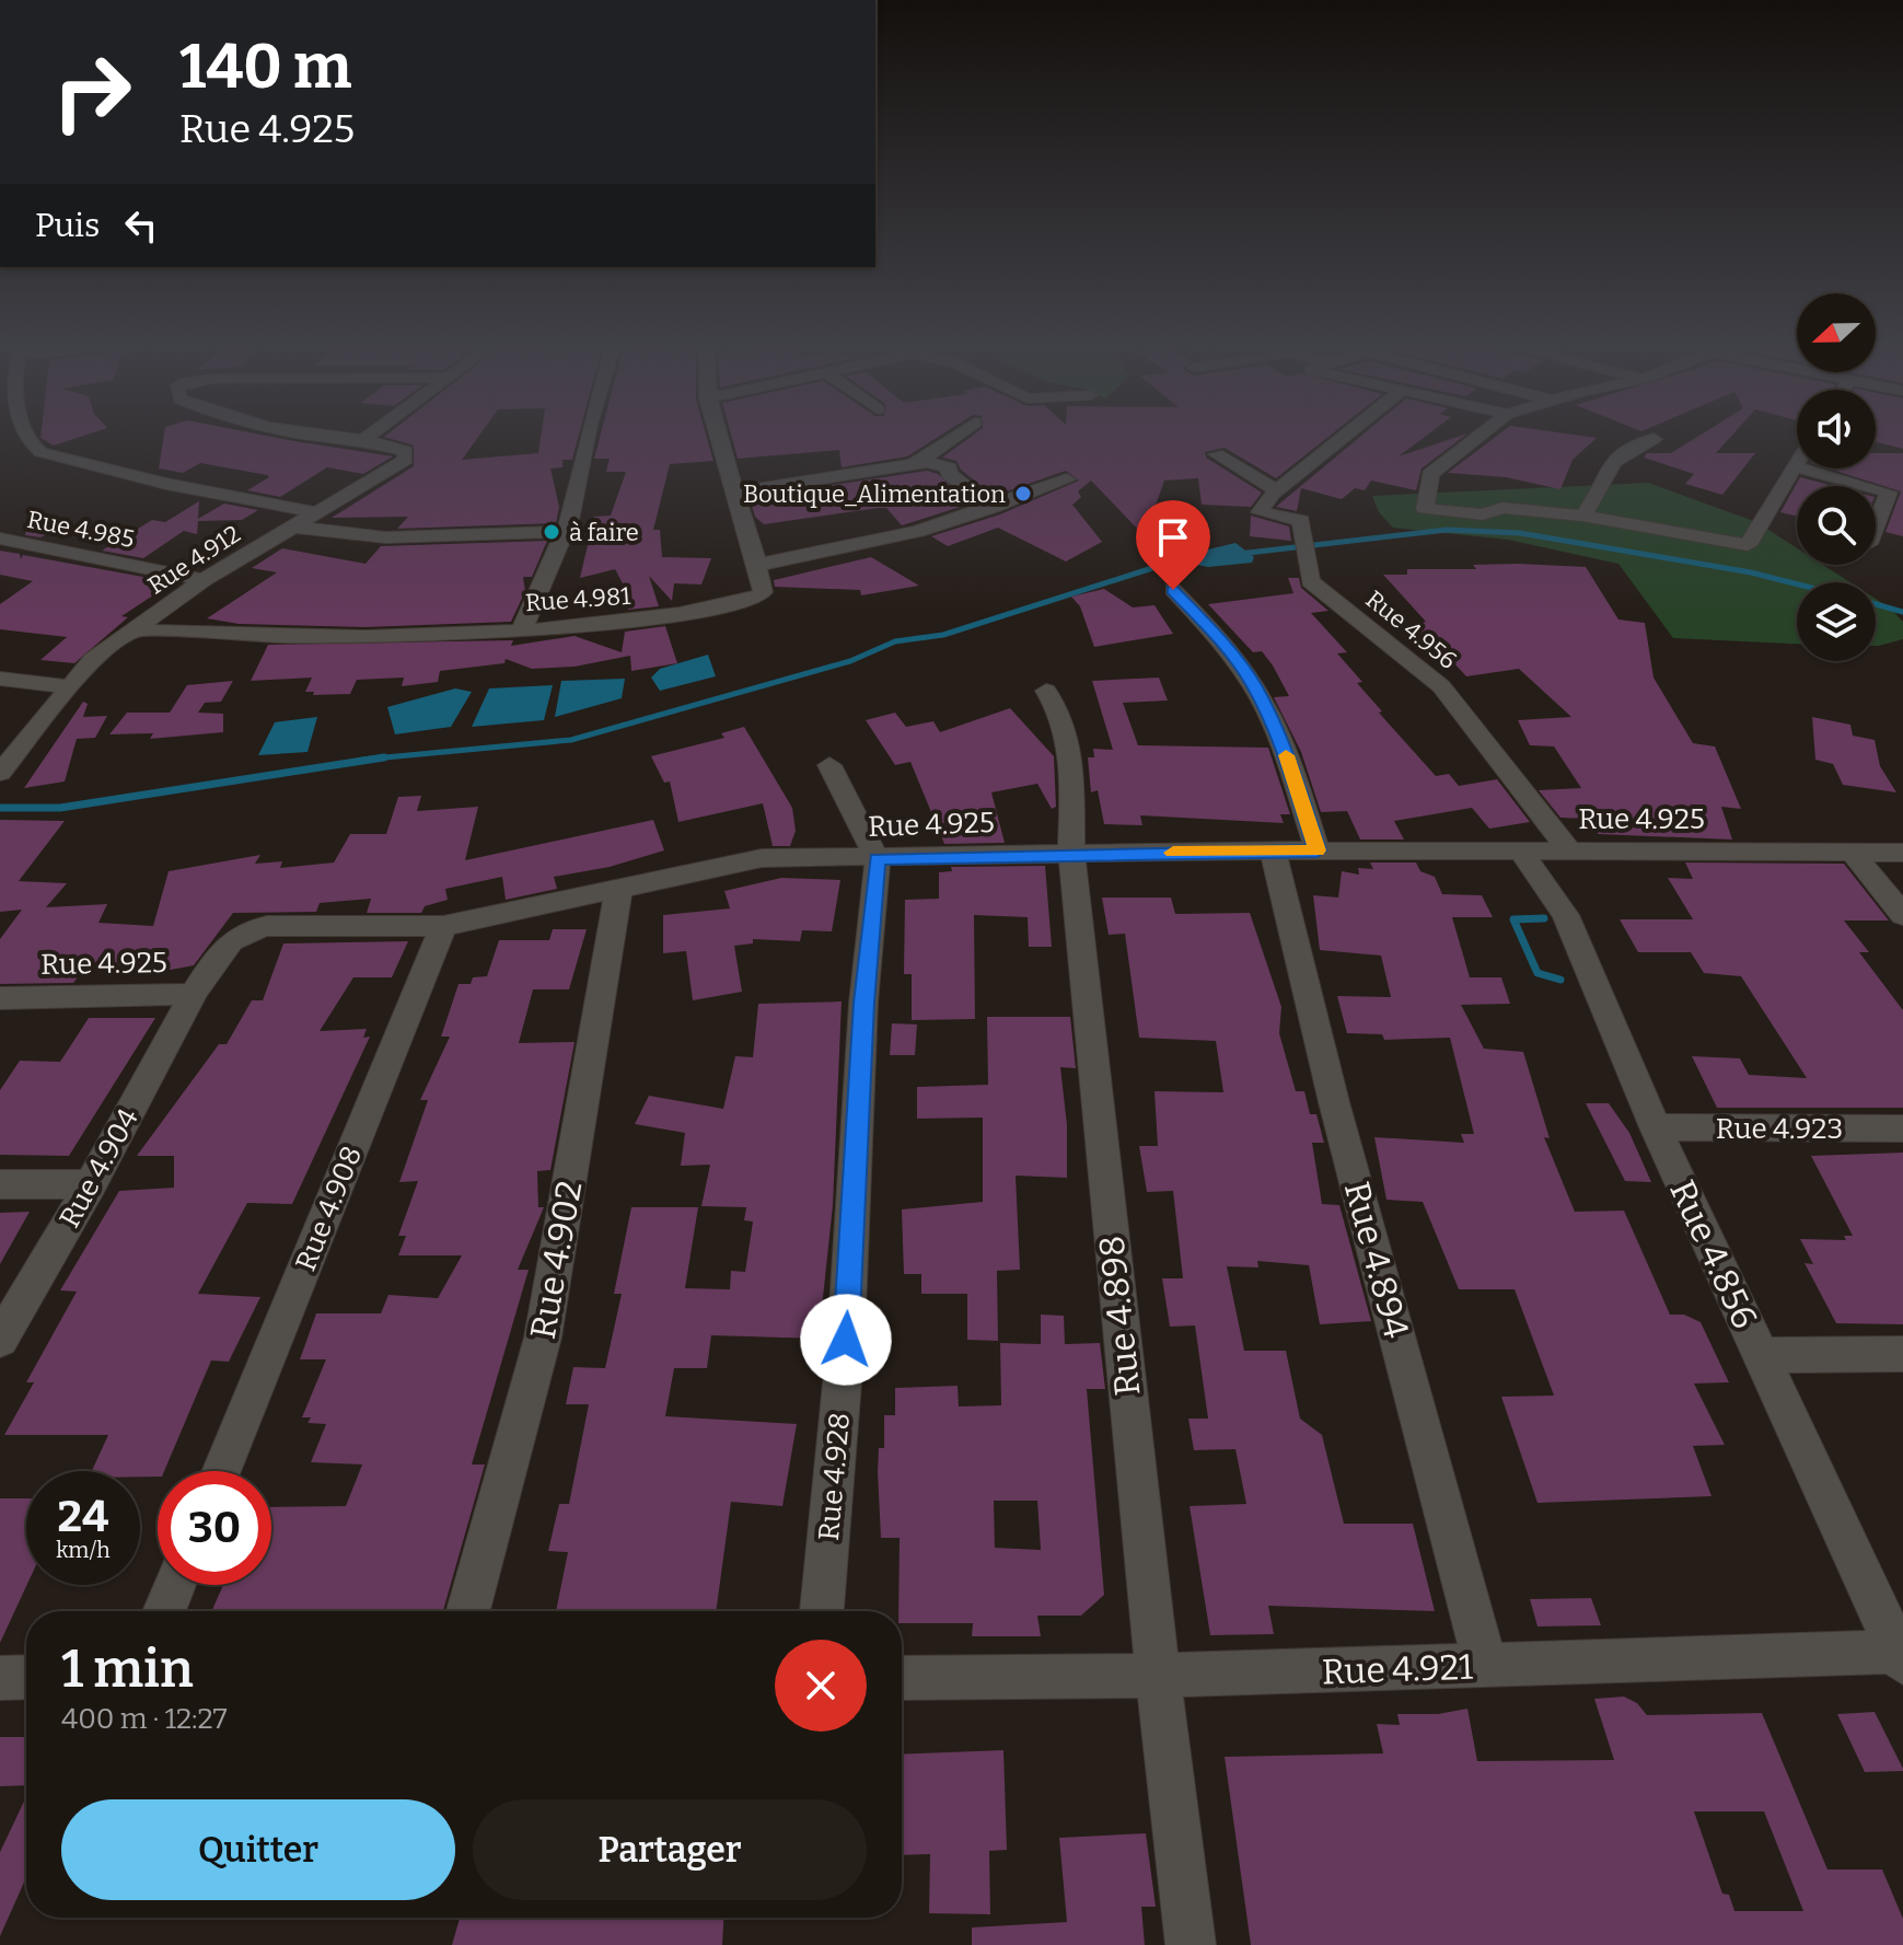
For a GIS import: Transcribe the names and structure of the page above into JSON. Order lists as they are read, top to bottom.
{
  "streets": {
    "street": [
      "Rue 4.985",
      "Rue 4.912",
      "Rue 4.981",
      "Rue 4.956",
      "Rue 4.925",
      "Rue 4.923",
      "Rue 4.904",
      "Rue 4.908",
      "Rue 4.856",
      "Rue 4.902",
      "Rue 4.894",
      "Rue 4.898",
      "Rue 4.928",
      "Rue 4.921"
    ]
  },
  "crossings": [
    ["Rue 4.985", "Rue 4.912"],
    ["Rue 4.912", "Rue 4.981"],
    ["Rue 4.956", "Rue 4.925"],
    ["Rue 4.925", "Rue 4.904"],
    ["Rue 4.925", "Rue 4.908"],
    ["Rue 4.925", "Rue 4.856"],
    ["Rue 4.925", "Rue 4.902"],
    ["Rue 4.925", "Rue 4.894"],
    ["Rue 4.925", "Rue 4.898"],
    ["Rue 4.925", "Rue 4.928"],
    ["Rue 4.923", "Rue 4.856"],
    ["Rue 4.856", "Rue 4.921"],
    ["Rue 4.894", "Rue 4.921"],
    ["Rue 4.898", "Rue 4.921"]
  ],
  "places": ["Boutique_Alimentation", "à faire"],
  "north": "left",
  "page": {
    "turn": ["140 m", "Rue 4.925"],
    "then": "Puis",
    "speed": "24 km/h",
    "limit": "30",
    "heading": ["1 min", "400 m · 12:27"],
    "buttons": ["Quitter", "Partager"]
  }
}
